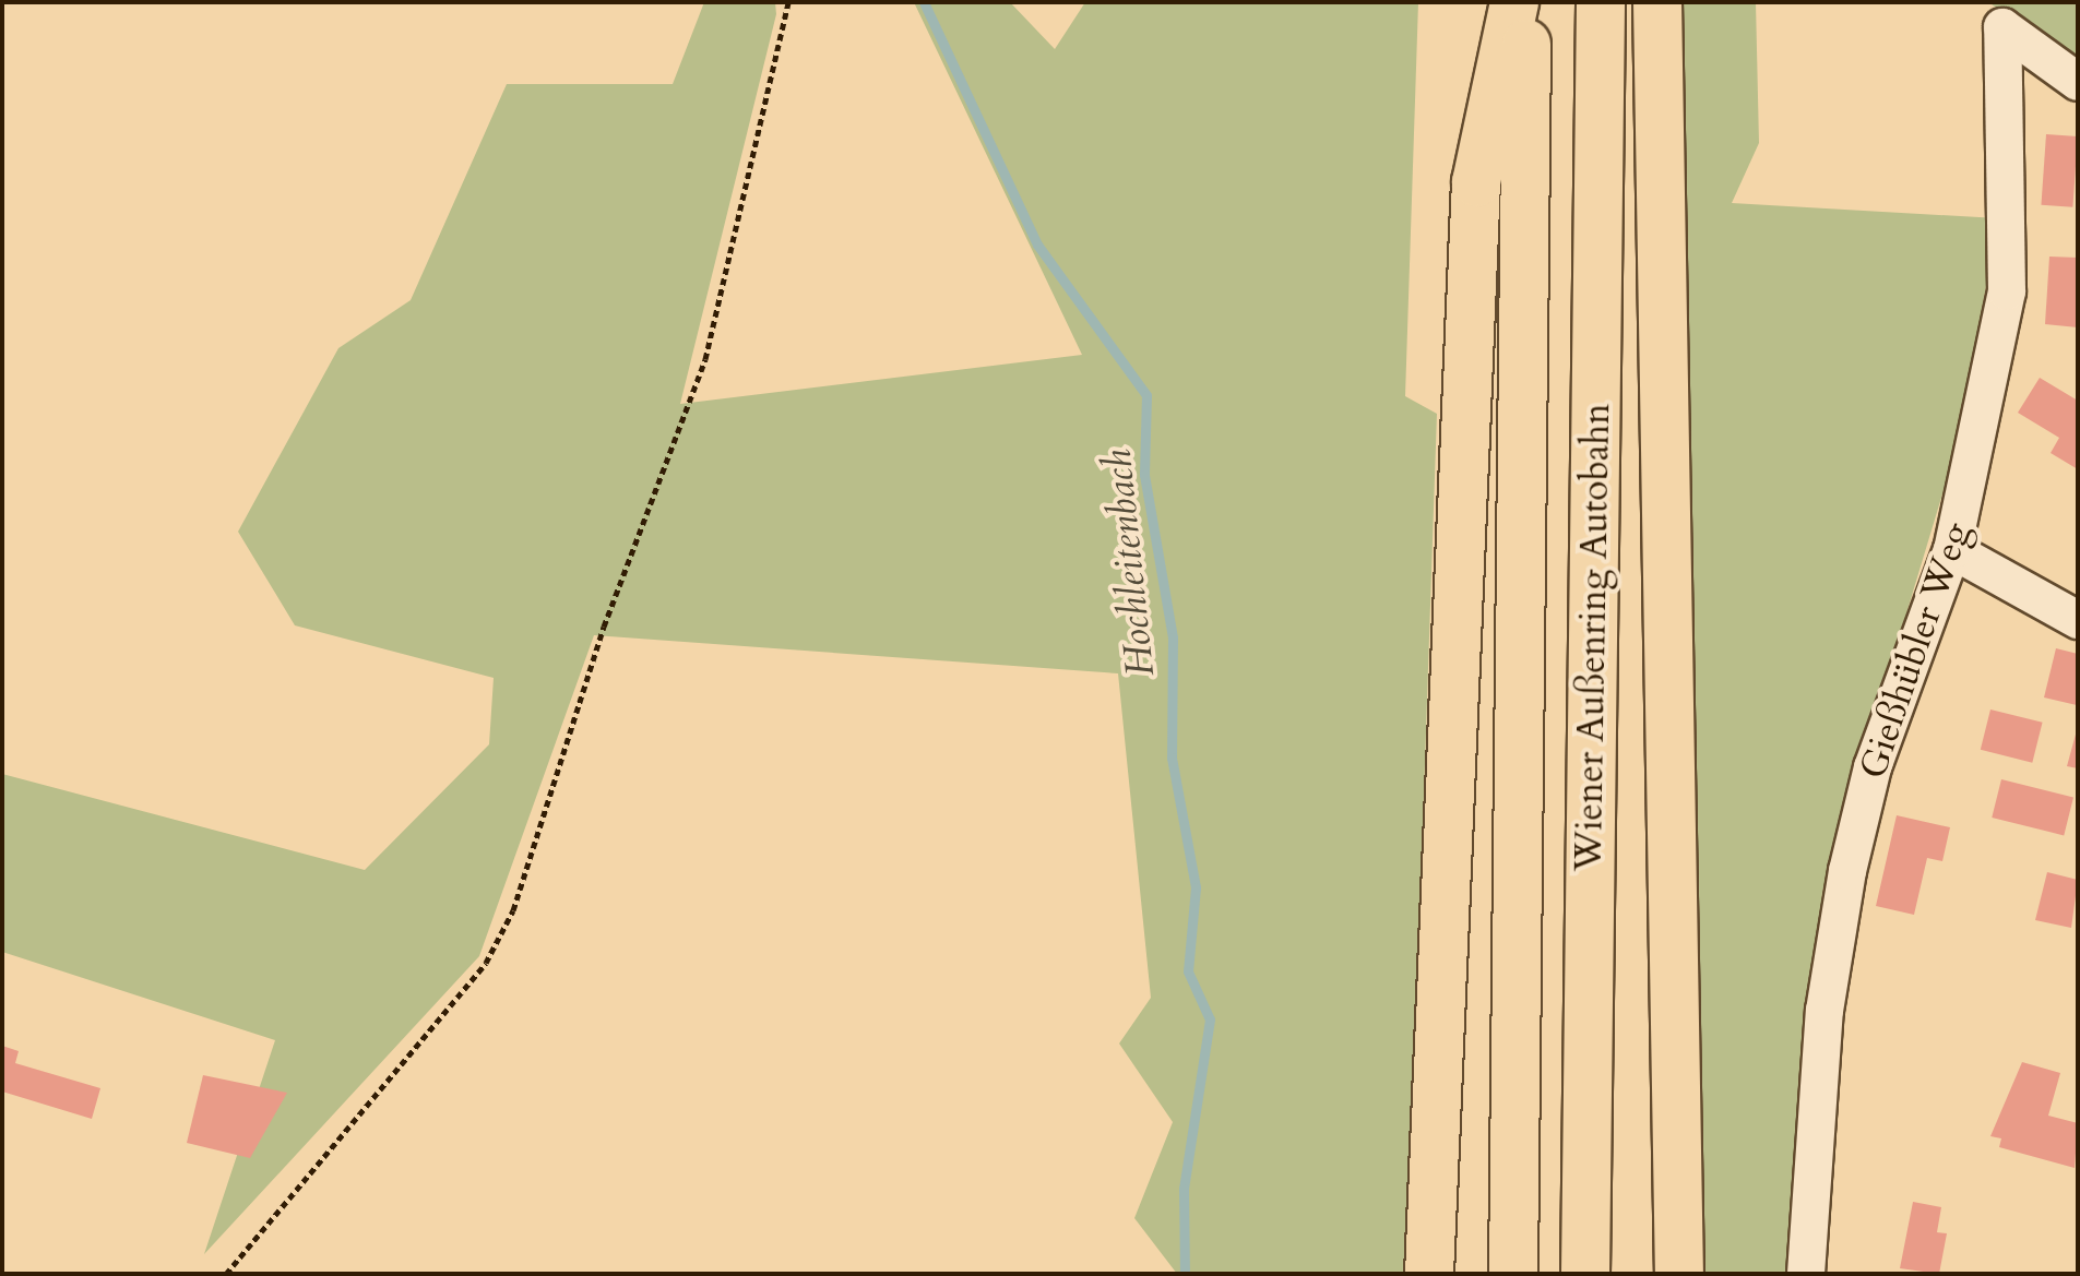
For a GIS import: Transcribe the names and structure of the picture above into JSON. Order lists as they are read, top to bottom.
{
  "streets": {
    "highway": ["Wiener Außenring Autobahn"],
    "street": ["Gießhübler Weg"]
  },
  "water": ["Hochleitenbach"]
}
